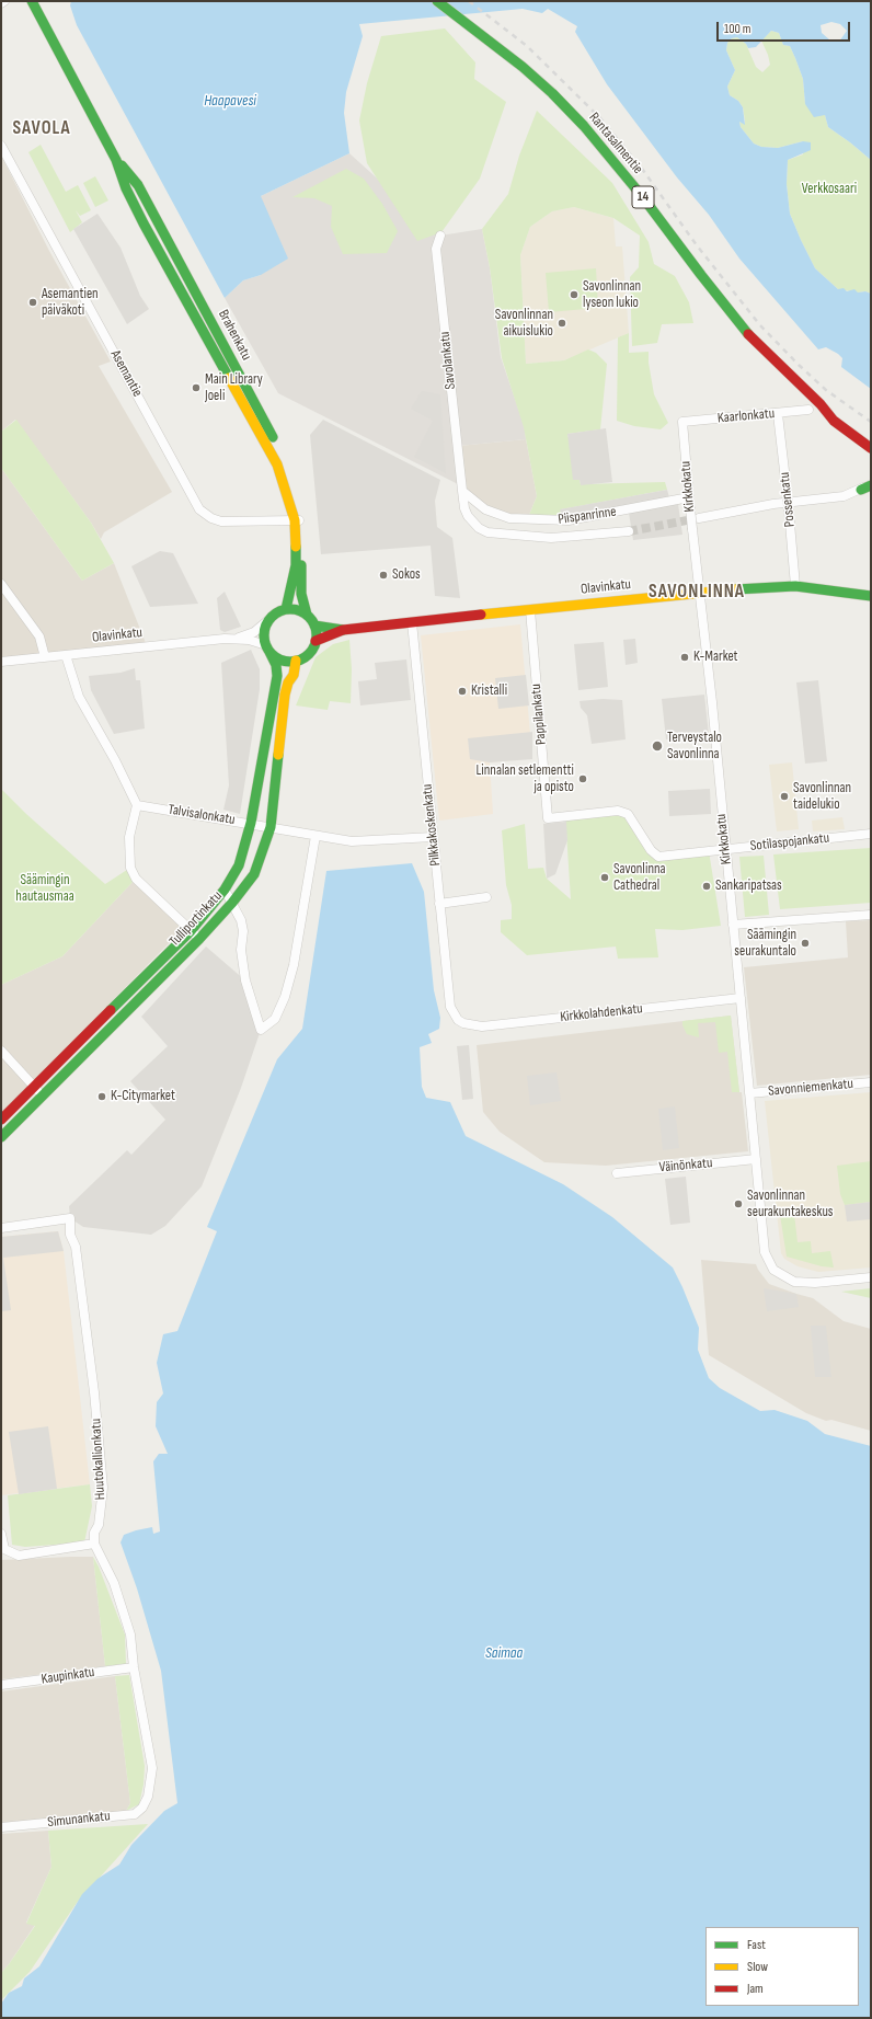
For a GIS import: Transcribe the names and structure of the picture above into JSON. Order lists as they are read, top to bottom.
{
  "streets": {
    "main road": [
      "Rantasalmentie",
      "14",
      "Brahenkatu",
      "Olavinkatu",
      "Tulliportinkatu"
    ],
    "street": [
      "Savolankatu",
      "Asemantie",
      "Kaarlonkatu",
      "Kirkkokatu",
      "Possenkatu",
      "Piispanrinne",
      "Pappilankatu",
      "Talvisalonkatu",
      "Pilkkakoskenkatu",
      "Sotilaspojankatu",
      "Kirkkolahdenkatu",
      "Savonniemenkatu",
      "Väinönkatu",
      "Huutokallionkatu",
      "Kaupinkatu",
      "Simunankatu"
    ]
  },
  "crossings": [
    ["Brahenkatu", "Asemantie"],
    ["Brahenkatu", "Olavinkatu"],
    ["Brahenkatu", "Tulliportinkatu"],
    ["Savolankatu", "Piispanrinne"],
    ["Kaarlonkatu", "Kirkkokatu"],
    ["Kaarlonkatu", "Possenkatu"],
    ["Kirkkokatu", "Piispanrinne"],
    ["Kirkkokatu", "Olavinkatu"],
    ["Kirkkokatu", "Sotilaspojankatu"],
    ["Kirkkokatu", "Kirkkolahdenkatu"],
    ["Kirkkokatu", "Savonniemenkatu"],
    ["Kirkkokatu", "Väinönkatu"],
    ["Possenkatu", "Olavinkatu"],
    ["Olavinkatu", "Pappilankatu"],
    ["Olavinkatu", "Pilkkakoskenkatu"],
    ["Olavinkatu", "Tulliportinkatu"],
    ["Pappilankatu", "Sotilaspojankatu"],
    ["Talvisalonkatu", "Pilkkakoskenkatu"],
    ["Talvisalonkatu", "Tulliportinkatu"],
    ["Pilkkakoskenkatu", "Kirkkolahdenkatu"],
    ["Kaupinkatu", "Simunankatu"]
  ],
  "districts": ["SAVOLA", "SAVONLINNA"],
  "water": ["Haapavesi", "Saimaa"],
  "parks": ["Verkkosaari", "Säämingin hautausmaa"],
  "places": [
    "Savonlinnan lyseon lukio",
    "Asemantien päiväkoti",
    "Savonlinnan aikuislukio",
    "Main Library Joeli",
    "Sokos",
    "K-Market",
    "Kristalli",
    "Terveystalo Savonlinna",
    "Linnalan setlementti ja opisto",
    "Savonlinnan taidelukio",
    "Savonlinna Cathedral",
    "Sankaripatsas",
    "Säämingin seurakuntalo",
    "K-Citymarket",
    "Savonlinnan seurakuntakeskus"
  ],
  "legend": ["Fast", "Slow", "Jam"],
  "scale_bar": "100 m"
}
